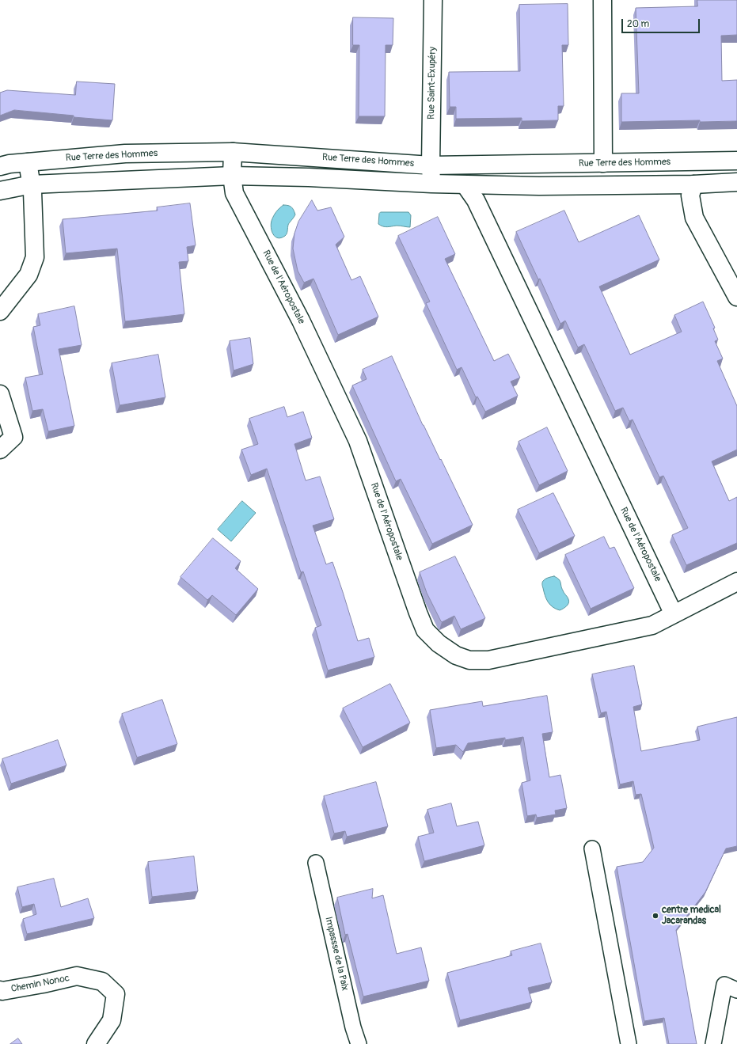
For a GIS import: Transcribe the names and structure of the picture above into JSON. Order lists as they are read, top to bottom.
{
  "streets": {
    "street": [
      "Rue Saint-Exupéry",
      "Rue Terre des Hommes",
      "Rue de l'Aéropostale",
      "Chemin Nonoc"
    ],
    "lane": ["Impassse de la Paix"]
  },
  "crossings": [
    ["Rue Saint-Exupéry", "Rue Terre des Hommes"],
    ["Rue Terre des Hommes", "Rue de l'Aéropostale"]
  ],
  "places": ["centre medical Jacarandas"],
  "scale_bar": "20 m"
}
